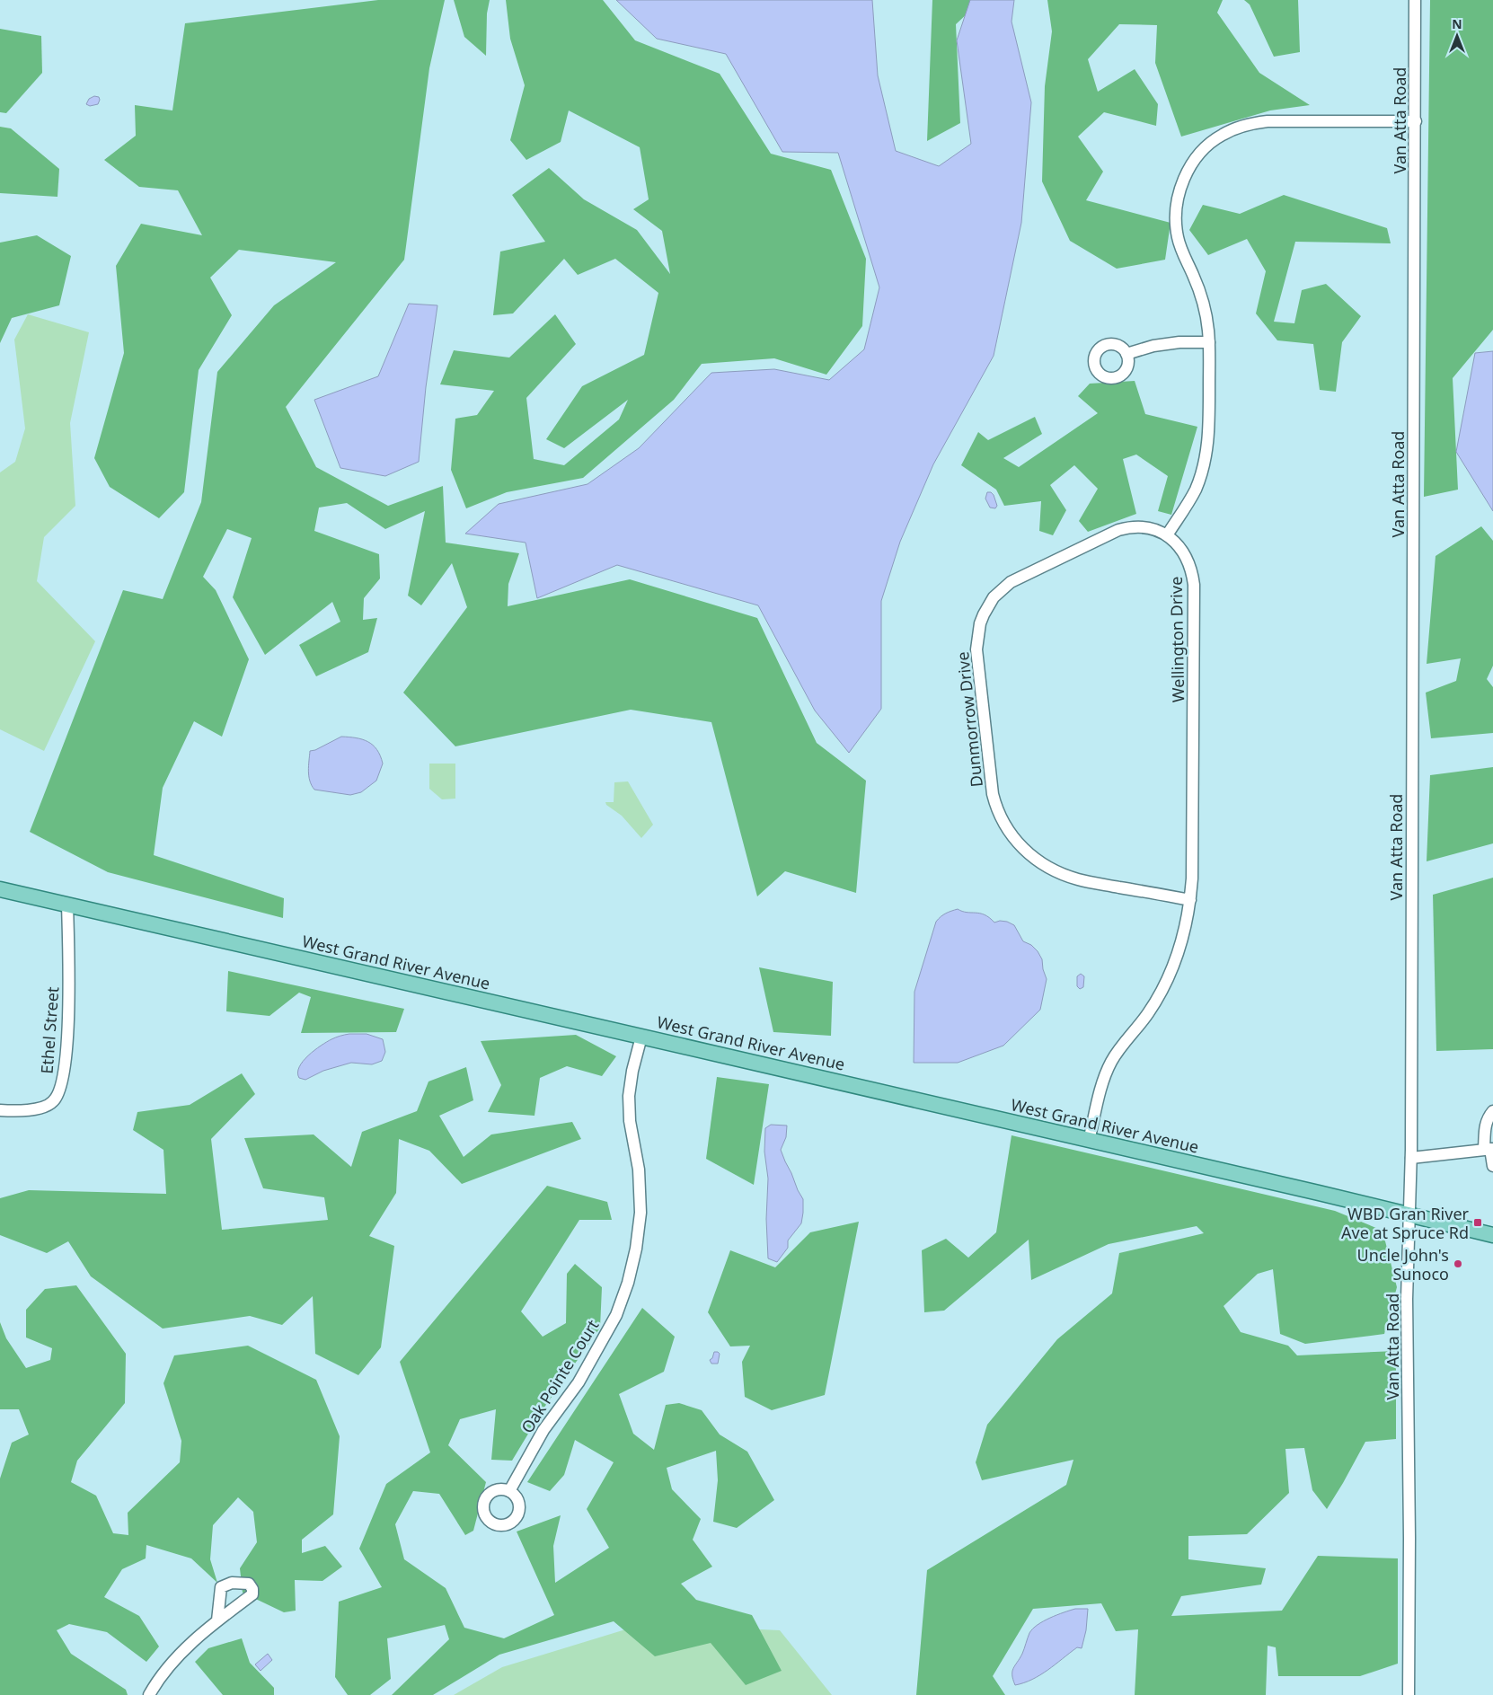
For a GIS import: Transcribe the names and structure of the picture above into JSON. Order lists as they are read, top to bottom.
{
  "streets": {
    "main road": ["West Grand River Avenue"],
    "street": [
      "Van Atta Road",
      "Wellington Drive",
      "Dunmorrow Drive",
      "Ethel Street",
      "Oak Pointe Court"
    ]
  },
  "crossings": [
    ["Van Atta Road", "West Grand River Avenue"],
    ["Wellington Drive", "Dunmorrow Drive"],
    ["Wellington Drive", "West Grand River Avenue"],
    ["West Grand River Avenue", "Ethel Street"],
    ["West Grand River Avenue", "Oak Pointe Court"]
  ],
  "places": {
    "transit": ["WBD Gran River Ave at Spruce Rd"],
    "other": ["Uncle John's Sunoco"]
  },
  "north": "top"
}
